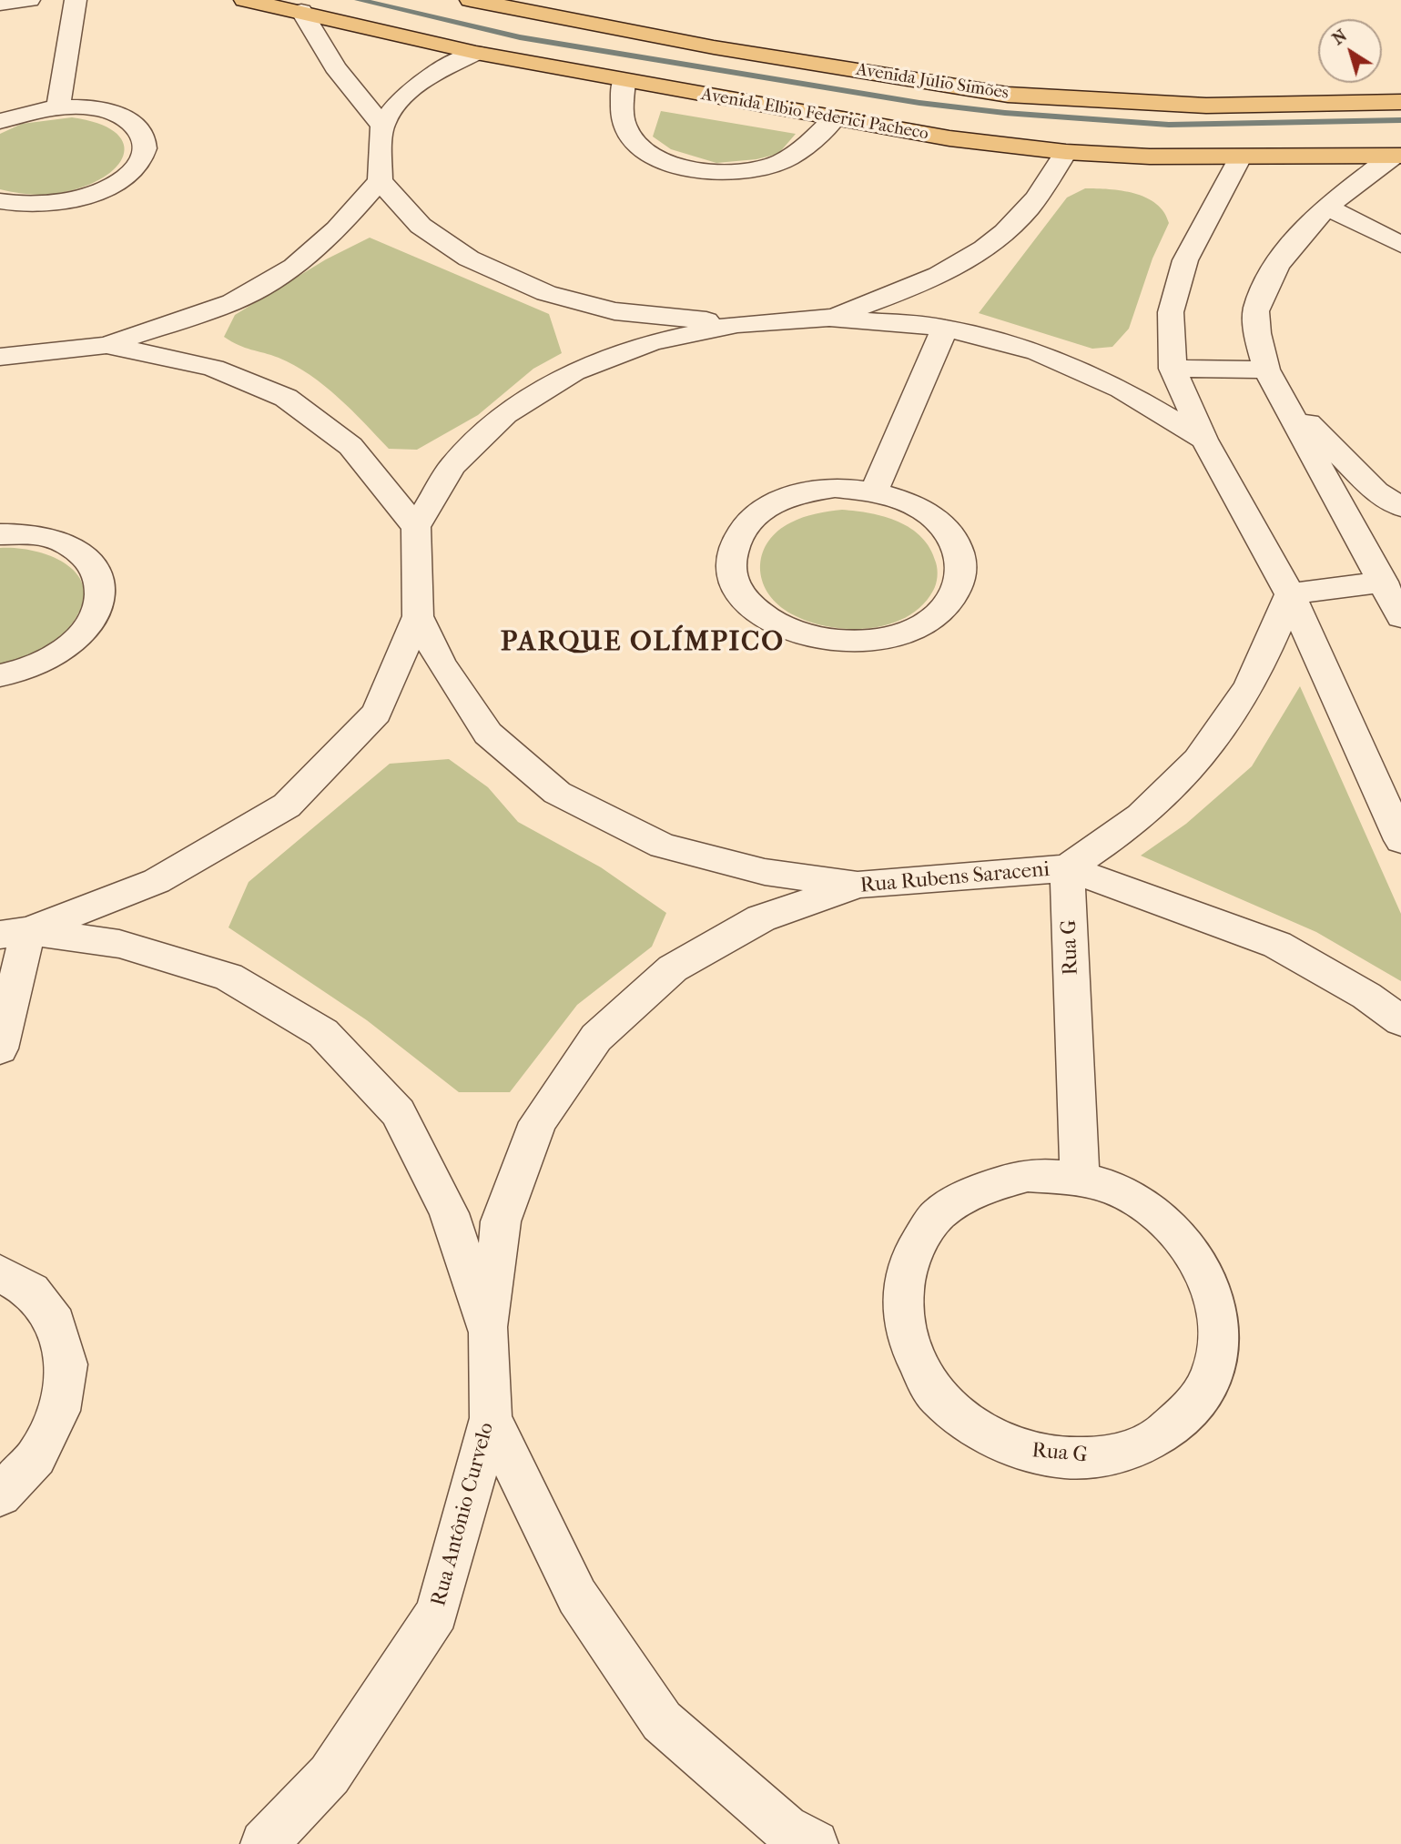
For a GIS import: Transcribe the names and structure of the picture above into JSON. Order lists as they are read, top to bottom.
{
  "streets": {
    "main road": ["Avenida Julio Simões", "Avenida Elbio Federici Pacheco"],
    "street": ["Rua Rubens Saraceni", "Rua G", "Rua Antônio Curvelo"]
  },
  "crossings": [
    ["Rua Rubens Saraceni", "Rua G"],
    ["Rua Rubens Saraceni", "Rua Antônio Curvelo"]
  ],
  "districts": ["PARQUE OLÍMPICO"],
  "north": "top left"
}
